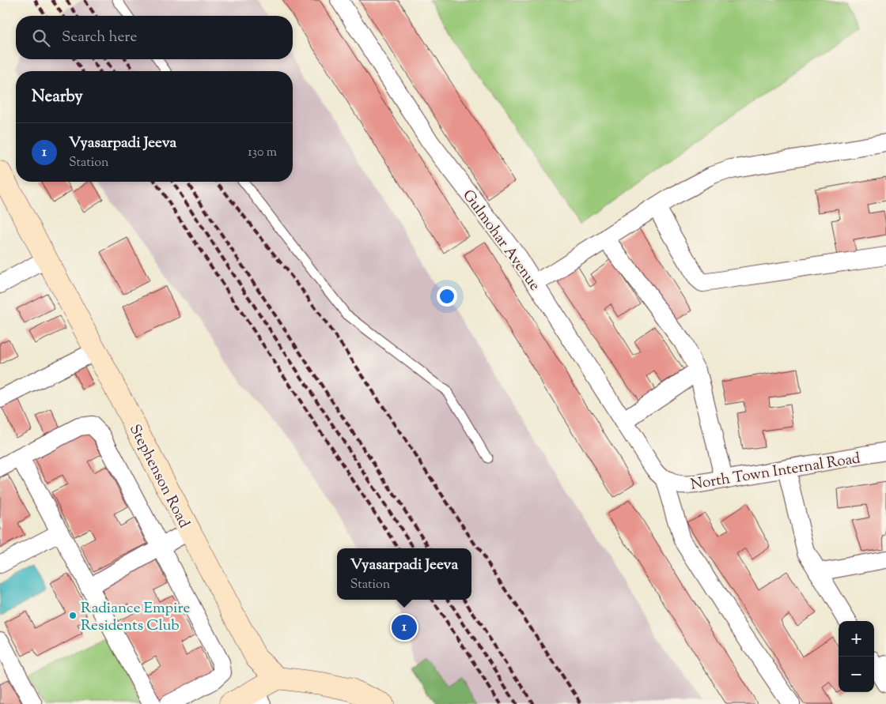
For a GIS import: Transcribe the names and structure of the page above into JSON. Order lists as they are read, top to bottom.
{
  "streets": {
    "main road": ["Stephenson Road"],
    "street": ["Gulmohar Avenue", "North Town Internal Road"]
  },
  "crossings": [
    ["Gulmohar Avenue", "North Town Internal Road"]
  ],
  "places": ["Radiance Empire Residents Club"],
  "page": {
    "search": "Search here",
    "heading": "Nearby",
    "list": [
      {
        "mark": "1",
        "name": "Vyasarpadi Jeeva",
        "note": "Station",
        "value": "130 m"
      }
    ],
    "popup": ["Vyasarpadi Jeeva", "Station"],
    "pins": "1",
    "map_buttons": ["+", "−"]
  }
}
